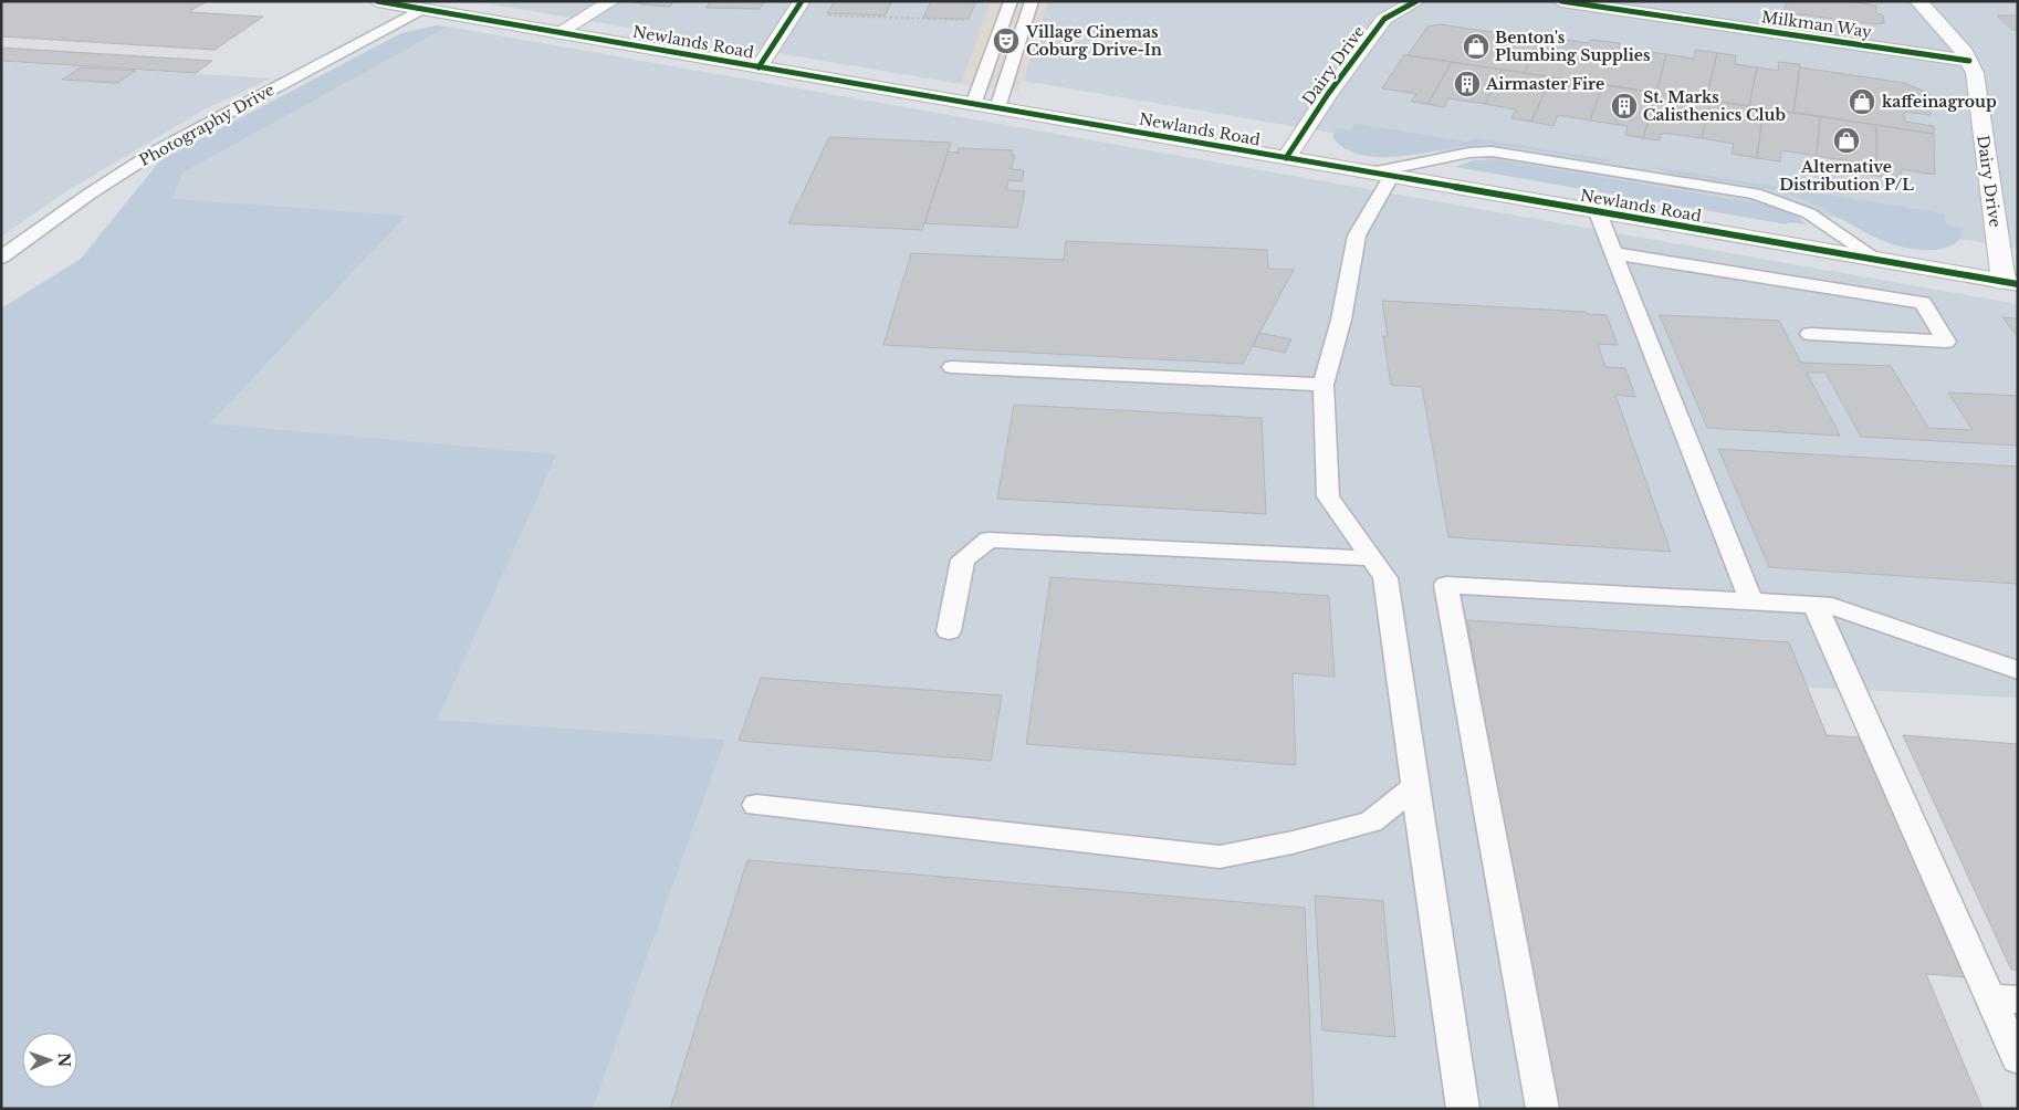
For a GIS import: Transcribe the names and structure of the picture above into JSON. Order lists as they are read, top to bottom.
{
  "streets": {
    "street": ["Milkman Way", "Newlands Road", "Dairy Drive"],
    "lane": ["Photography Drive"]
  },
  "crossings": [
    ["Milkman Way", "Dairy Drive"],
    ["Newlands Road", "Dairy Drive"],
    ["Newlands Road", "Photography Drive"]
  ],
  "places": {
    "theatre": ["Village Cinemas Coburg Drive-In"],
    "shop": ["Benton's Plumbing Supplies", "kaffeinagroup", "Alternative Distribution P/L"],
    "building": ["Airmaster Fire", "St. Marks Calisthenics Club"]
  },
  "north": "right"
}
